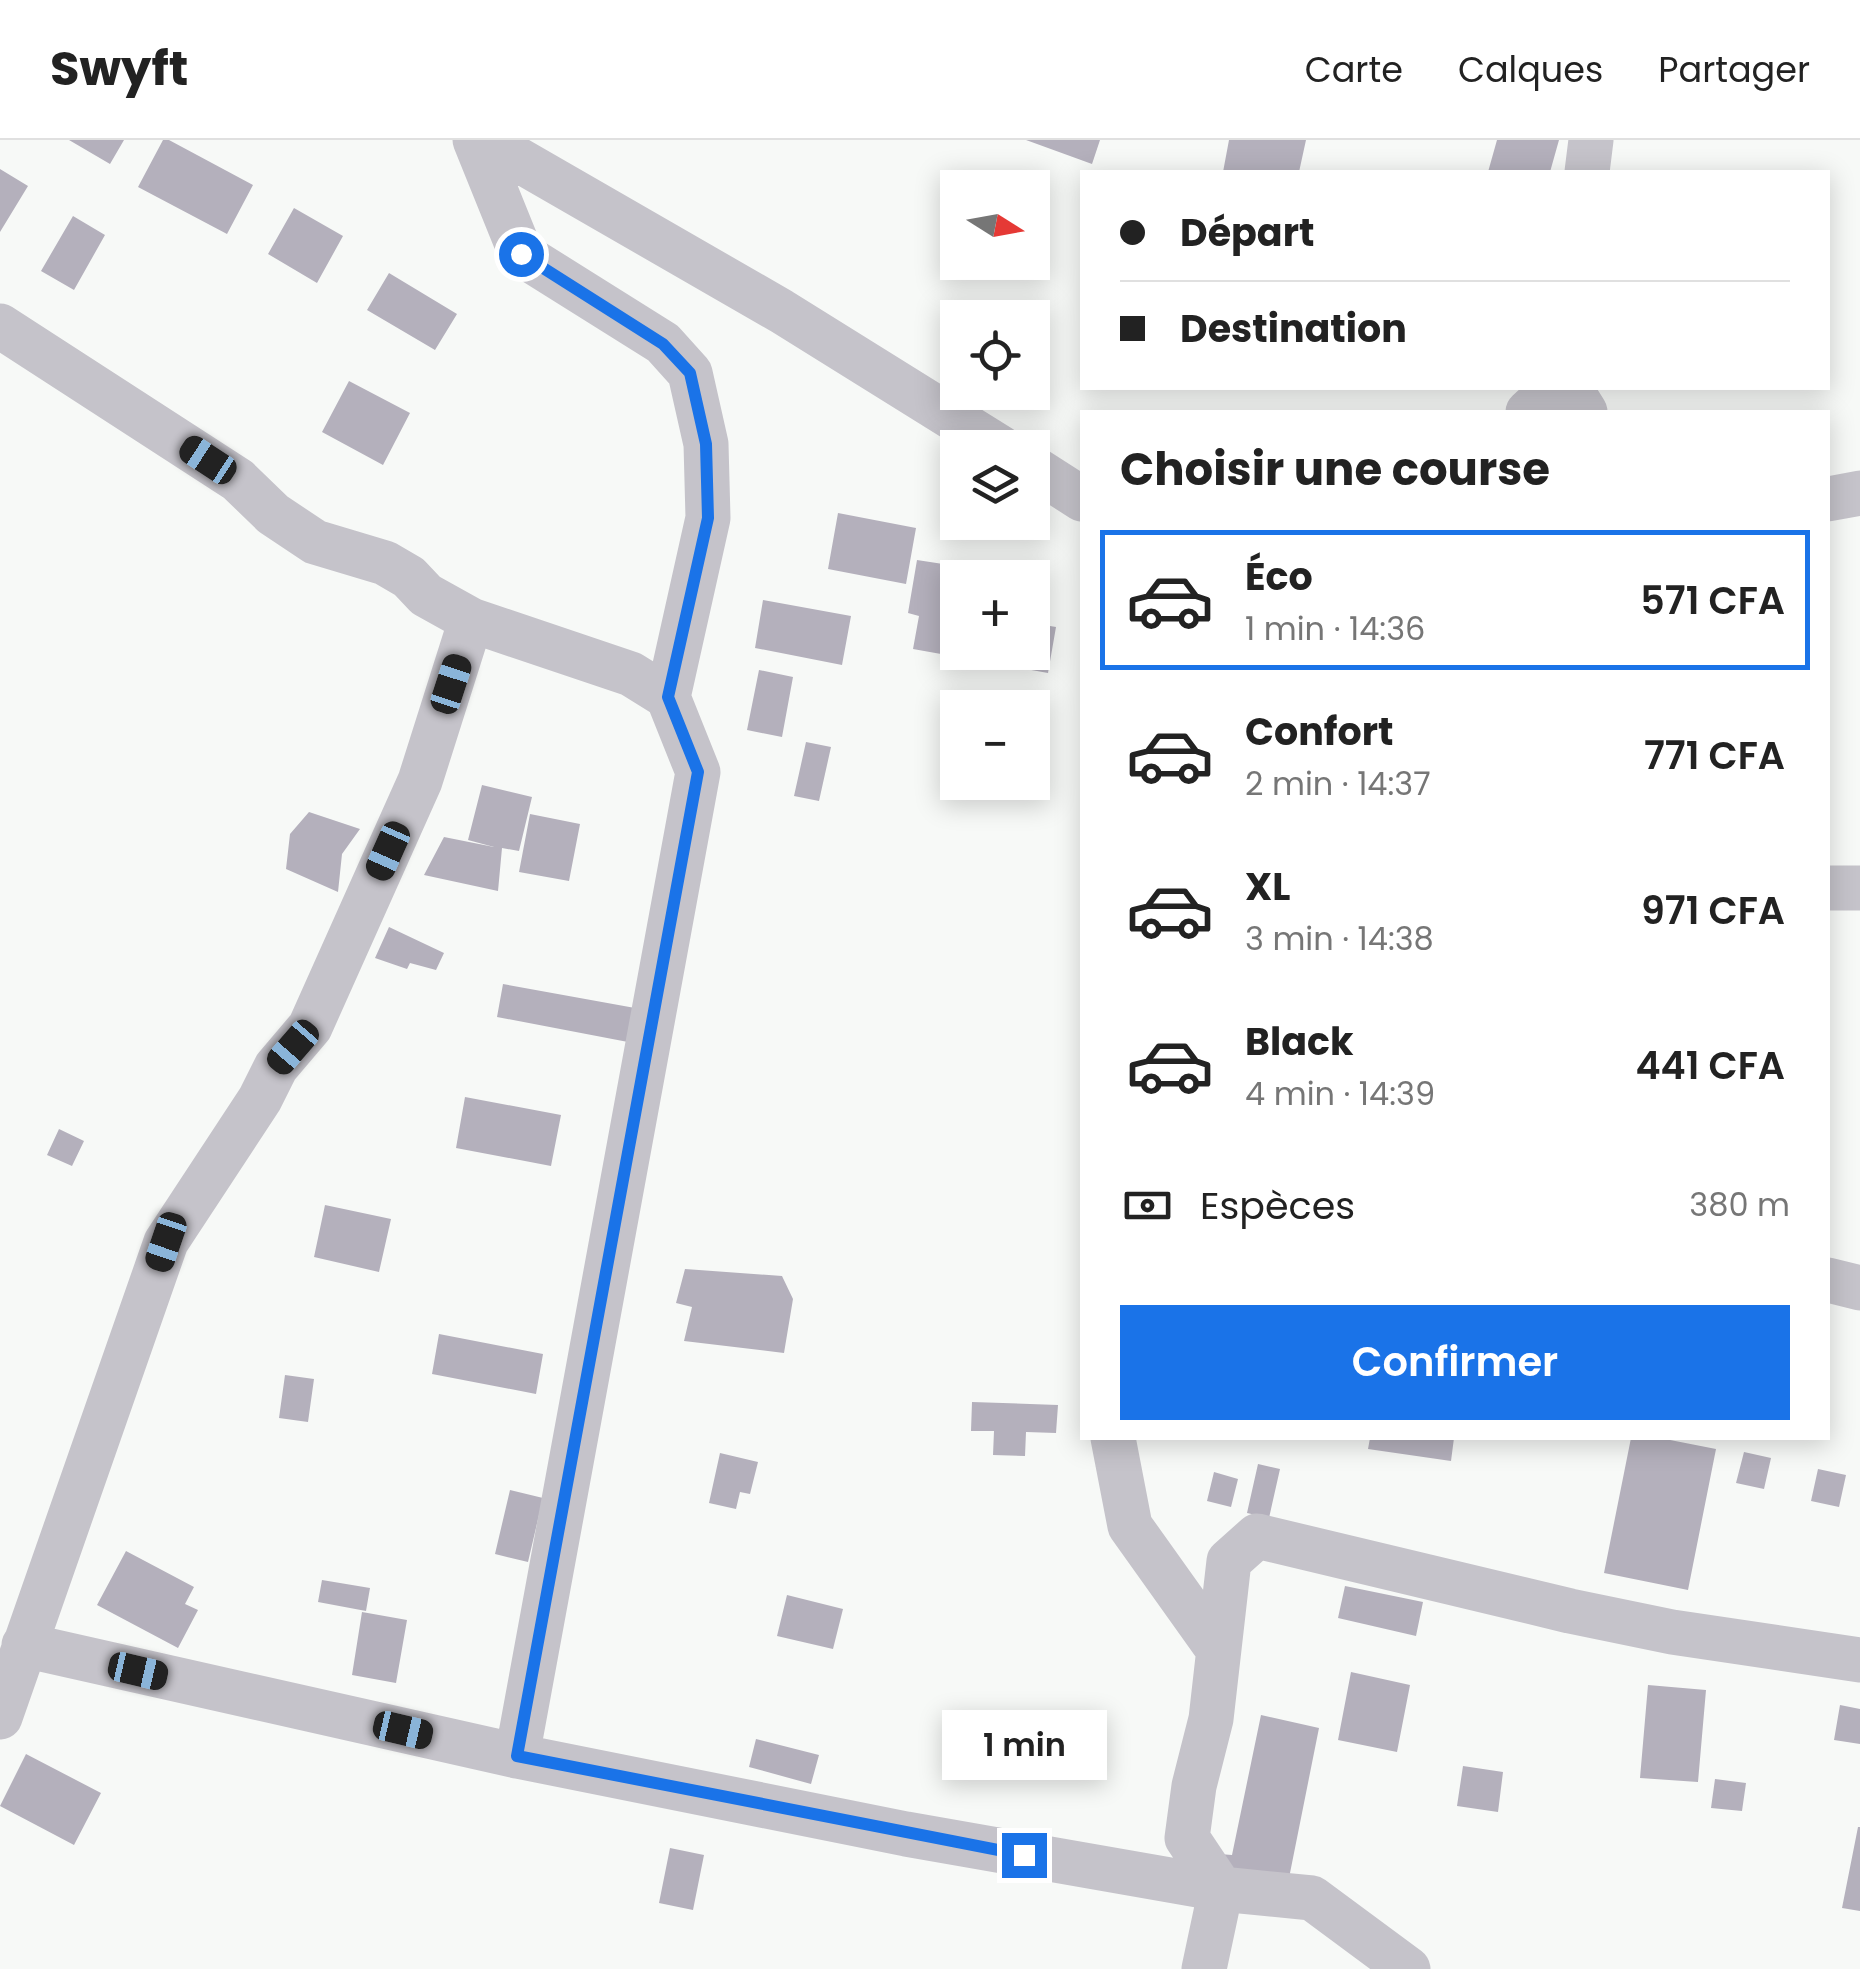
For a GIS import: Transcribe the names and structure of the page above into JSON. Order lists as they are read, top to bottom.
{
  "north": "right",
  "page": {
    "header": "Swyft",
    "nav": ["Carte", "Calques", "Partager"],
    "map_buttons": ["+", "−"],
    "banner": ["Départ", "Destination"],
    "heading": "Choisir une course",
    "list": [
      {
        "name": "Éco",
        "note": "1 min · 14:36",
        "value": "571 CFA"
      },
      {
        "name": "Confort",
        "note": "2 min · 14:37",
        "value": "771 CFA"
      },
      {
        "name": "XL",
        "note": "3 min · 14:38",
        "value": "971 CFA"
      },
      {
        "name": "Black",
        "note": "4 min · 14:39",
        "value": "441 CFA"
      }
    ],
    "pay": ["Espèces", "380 m"],
    "buttons": "Confirmer",
    "bubble": "1 min"
  }
}
